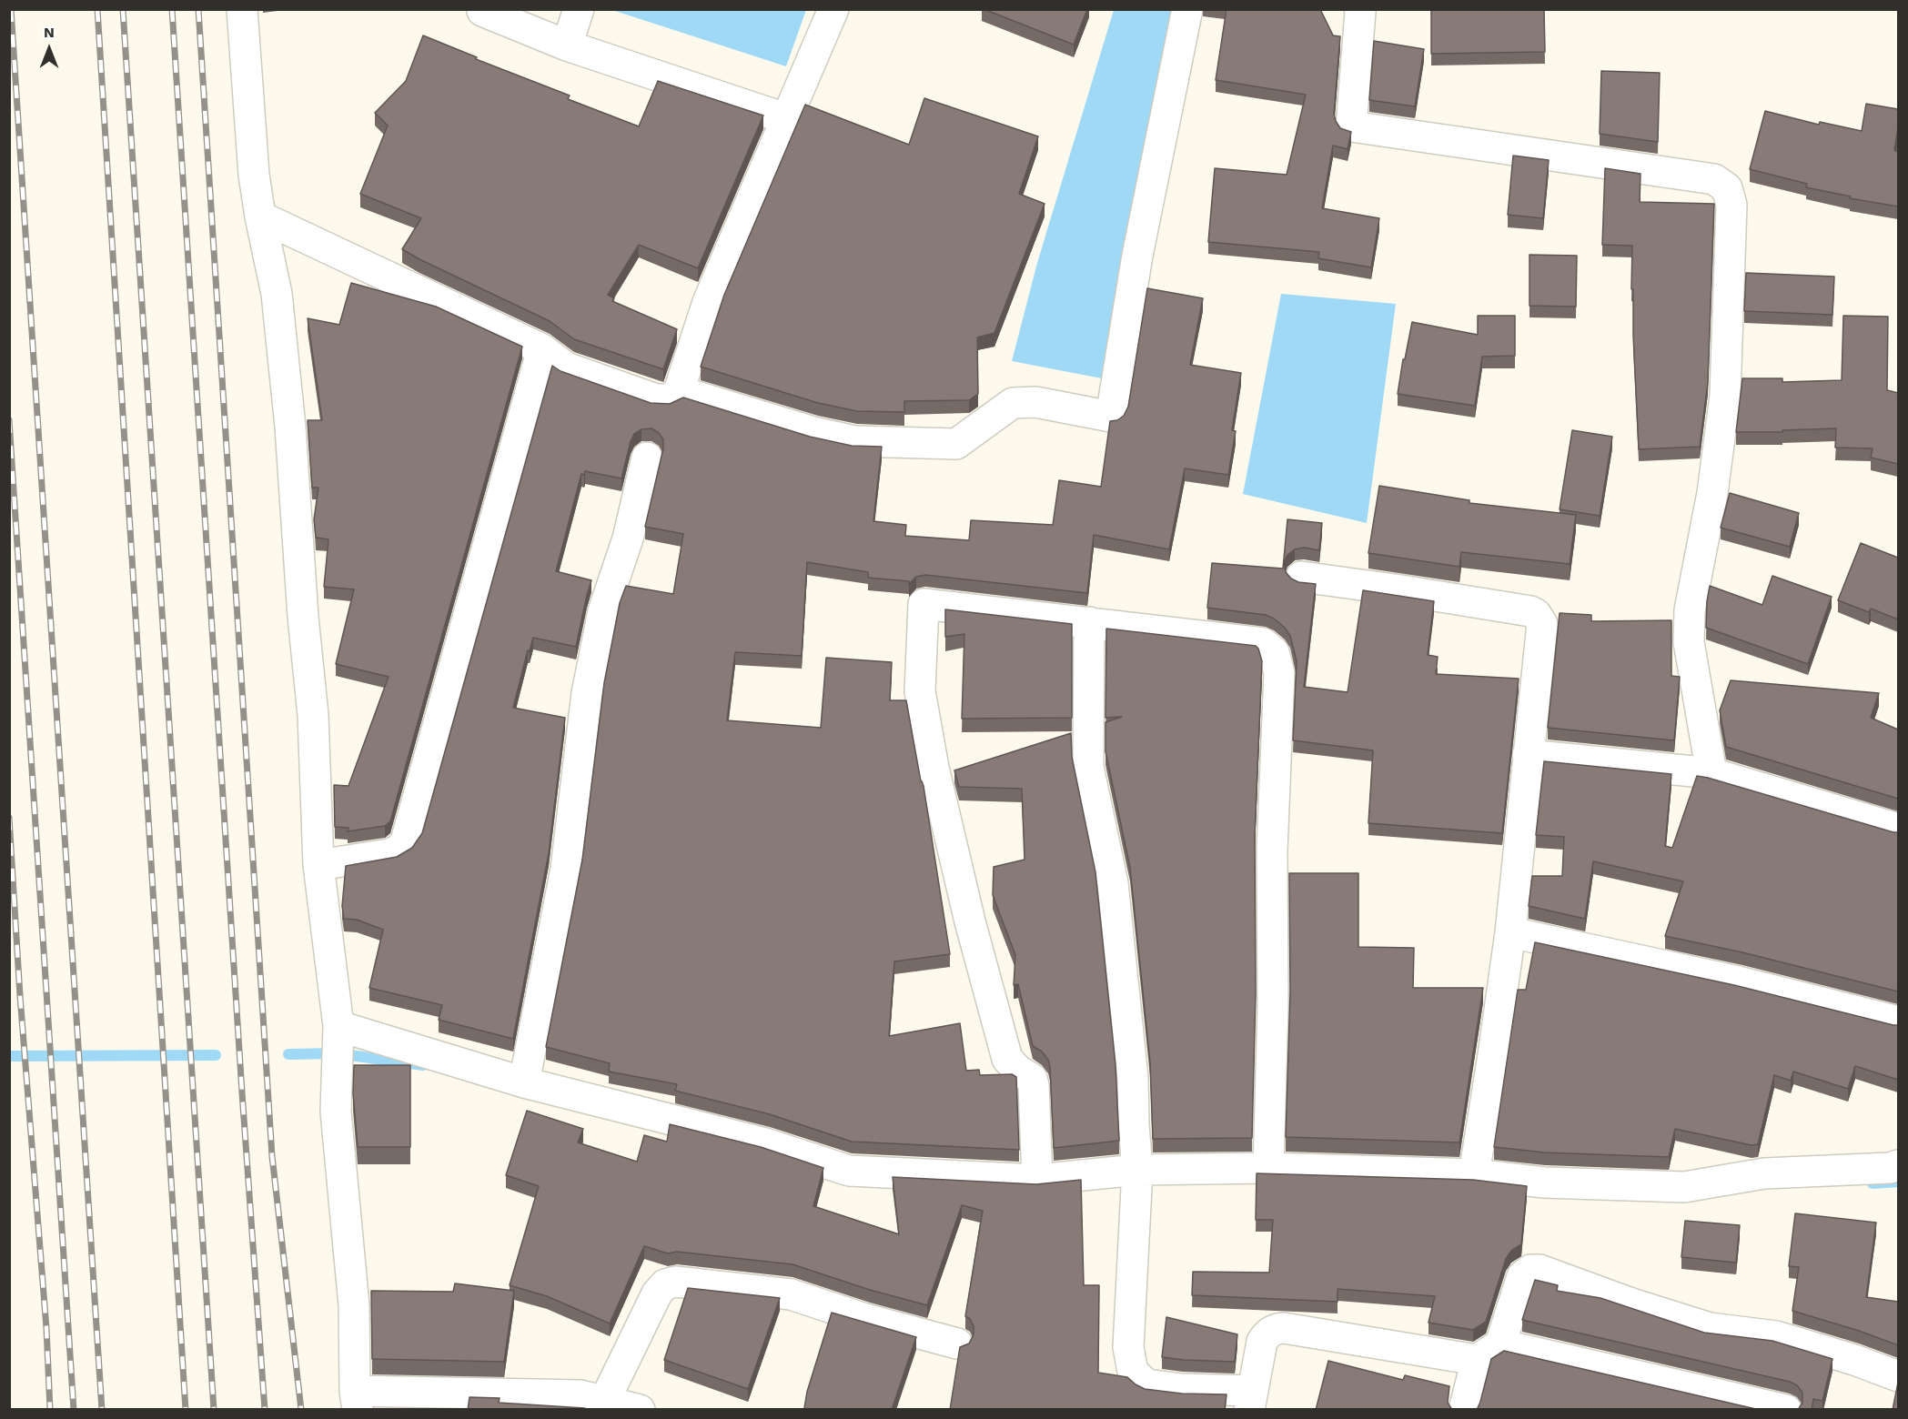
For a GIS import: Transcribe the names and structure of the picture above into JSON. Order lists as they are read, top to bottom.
{
  "north": "top"
}
